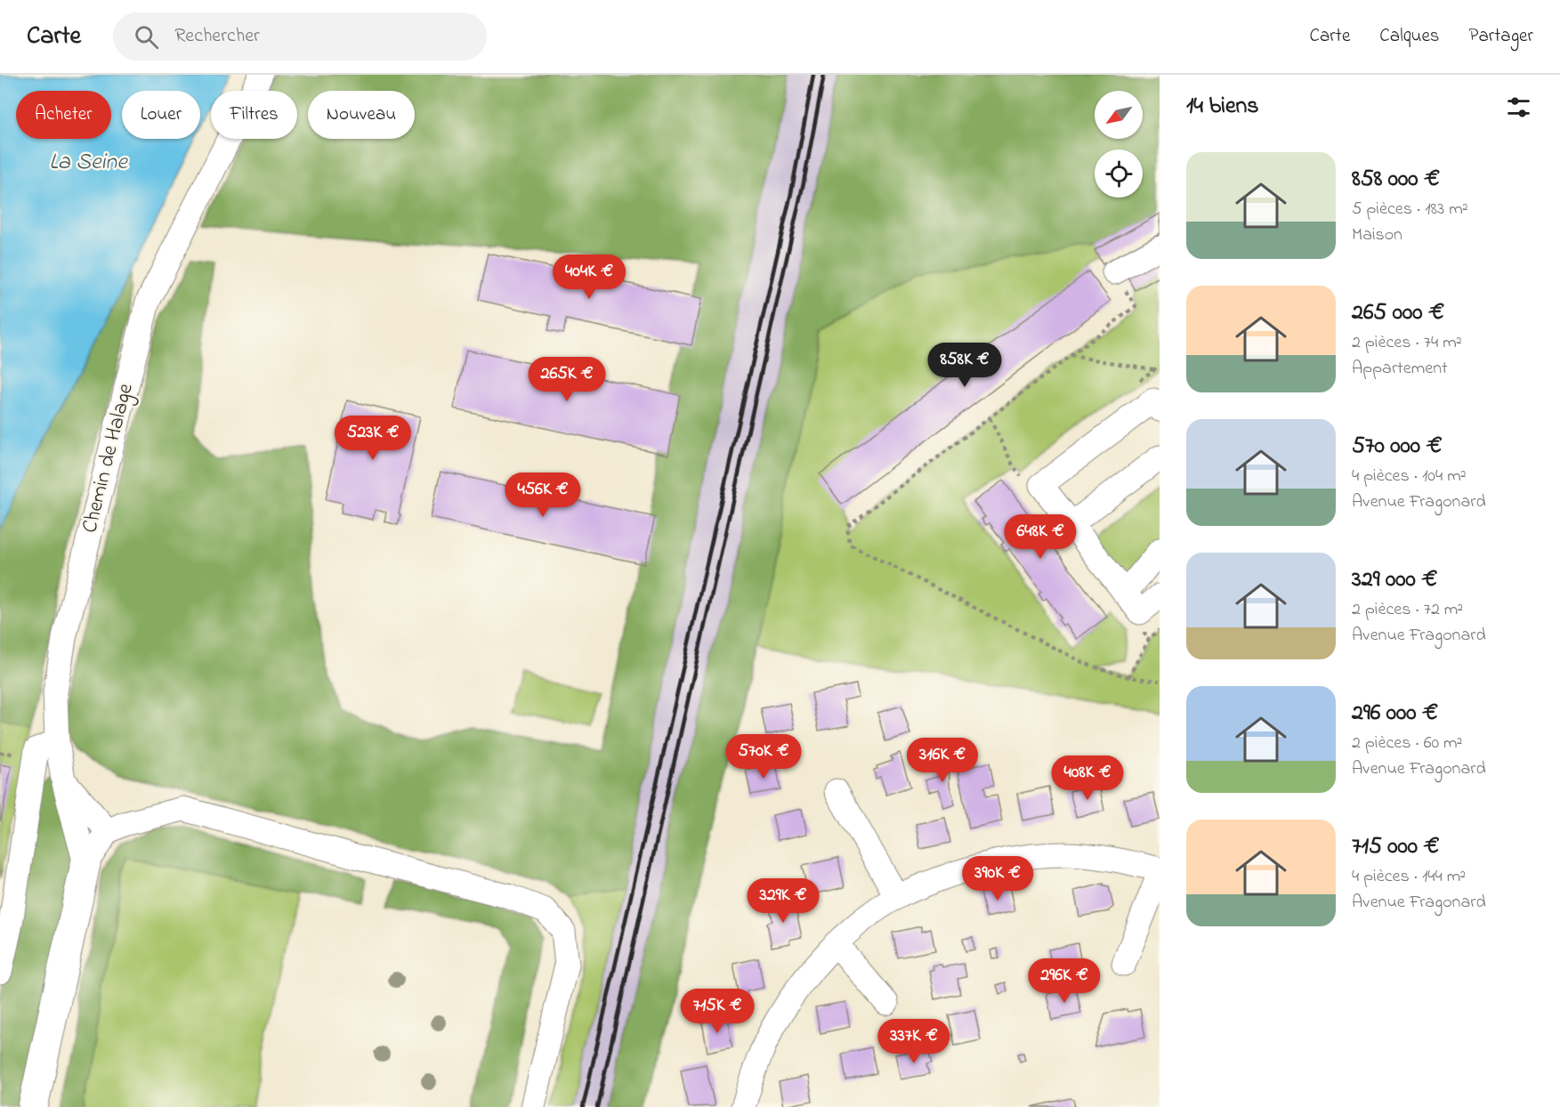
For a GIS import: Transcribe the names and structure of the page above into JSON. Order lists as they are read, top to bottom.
{
  "streets": {
    "street": ["Chemin de Halage"]
  },
  "water": ["La Seine"],
  "north": "bottom left",
  "page": {
    "header": "Carte",
    "search": "Rechercher",
    "nav": ["Carte", "Calques", "Partager"],
    "heading": "14 biens",
    "chip": [
      "Acheter",
      "Louer",
      "Filtres",
      "Nouveau"
    ],
    "list": [
      {
        "name": "858 000 €",
        "note": "5 pièces · 183 m² · Maison"
      },
      {
        "name": "265 000 €",
        "note": "2 pièces · 74 m² · Appartement"
      },
      {
        "name": "570 000 €",
        "note": "4 pièces · 104 m² · Avenue Fragonard"
      },
      {
        "name": "329 000 €",
        "note": "2 pièces · 72 m² · Avenue Fragonard"
      },
      {
        "name": "296 000 €",
        "note": "2 pièces · 60 m² · Avenue Fragonard"
      },
      {
        "name": "715 000 €",
        "note": "4 pièces · 144 m² · Avenue Fragonard"
      }
    ],
    "price": [
      "404K €",
      "858K €",
      "265K €",
      "523K €",
      "456K €",
      "648K €",
      "570K €",
      "316K €",
      "408K €",
      "390K €",
      "329K €",
      "296K €",
      "715K €",
      "337K €"
    ]
  }
}
